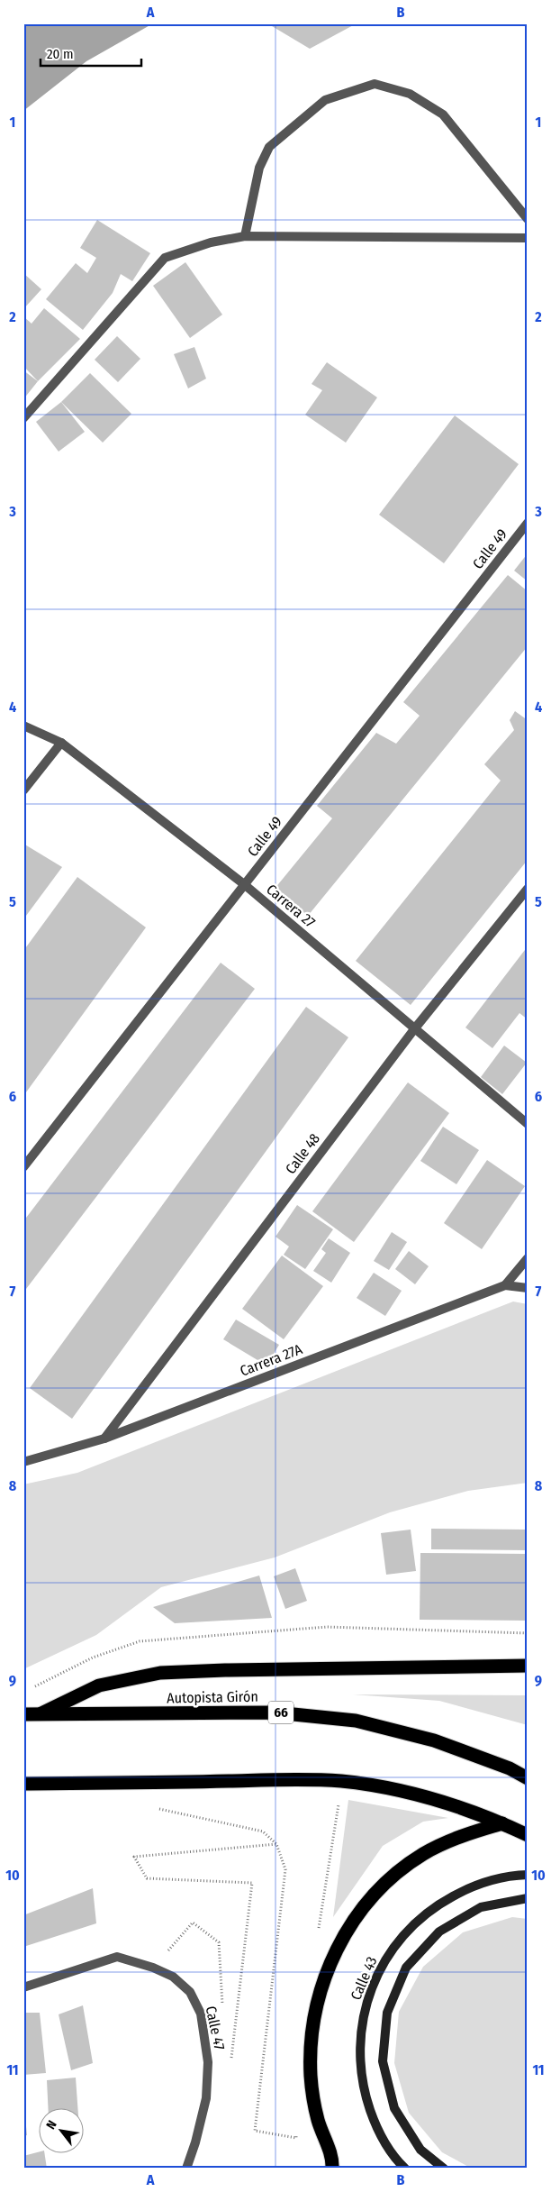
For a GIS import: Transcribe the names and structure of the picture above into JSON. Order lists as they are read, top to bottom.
{
  "streets": {
    "highway": ["Autopista Girón", "66"],
    "street": [
      "Calle 49",
      "Carrera 27",
      "Calle 48",
      "Carrera 27A",
      "Calle 43",
      "Calle 47"
    ]
  },
  "crossings": [
    ["Calle 49", "Carrera 27"],
    ["Carrera 27", "Calle 48"],
    ["Calle 48", "Carrera 27A"]
  ],
  "scale_bar": "20 m",
  "north": "top left",
  "grid": {
    "columns": ["A", "B"],
    "rows": [
      "1",
      "2",
      "3",
      "4",
      "5",
      "6",
      "7",
      "8",
      "9",
      "10",
      "11"
    ]
  }
}
